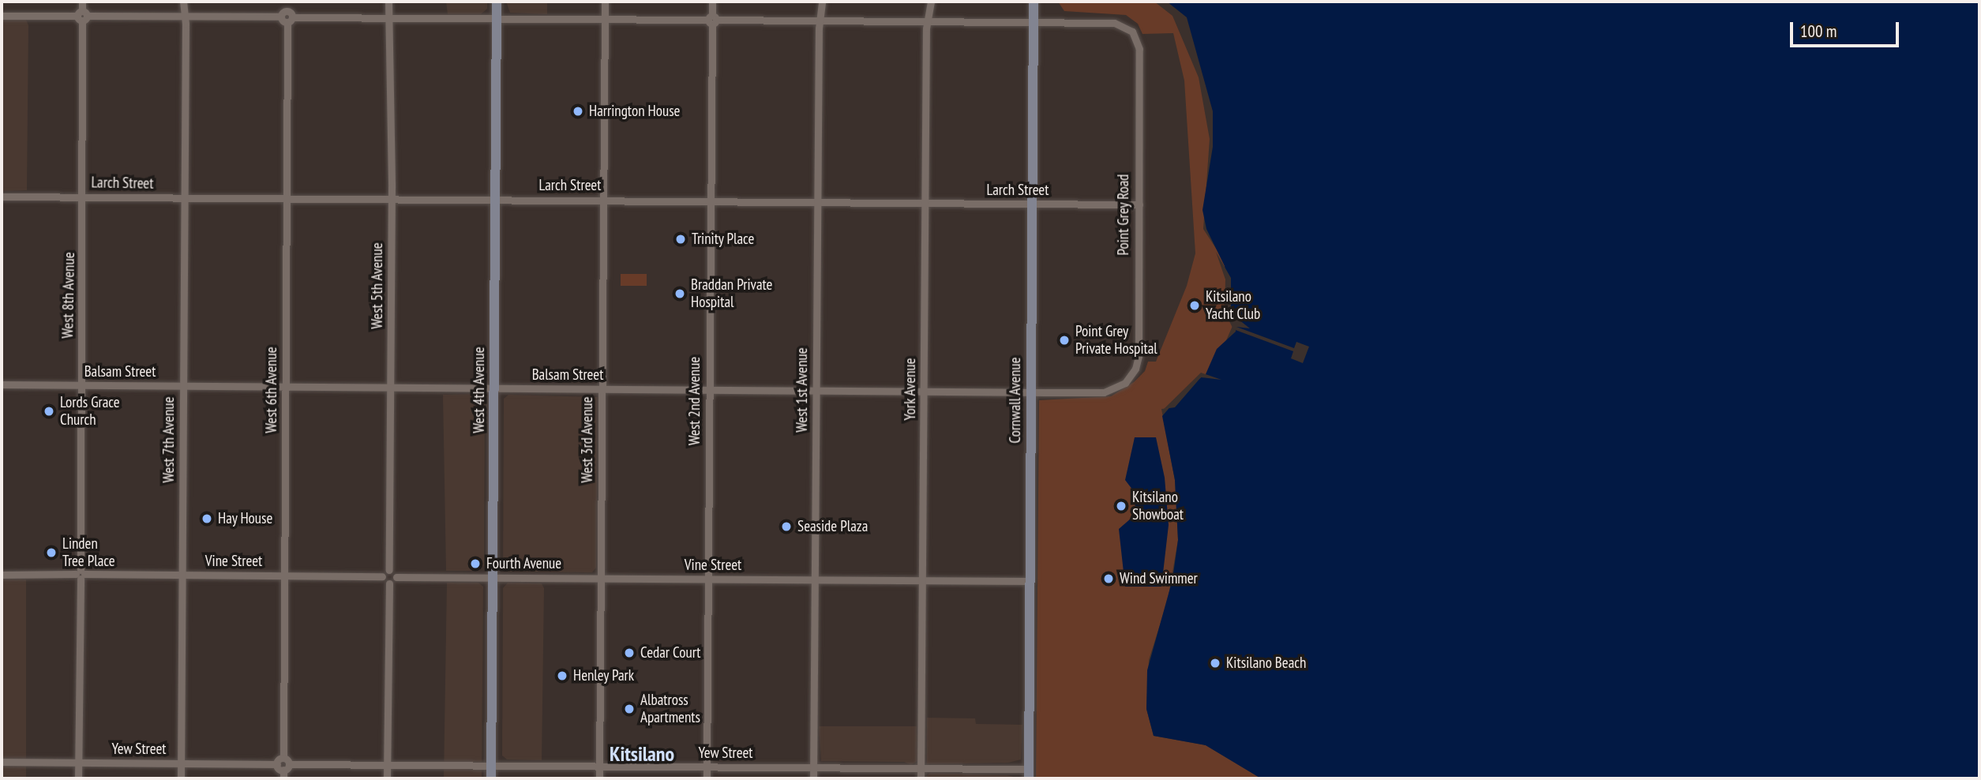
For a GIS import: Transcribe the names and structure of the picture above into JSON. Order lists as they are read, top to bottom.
{
  "streets": {
    "main road": ["West 4th Avenue", "Cornwall Avenue"],
    "street": [
      "Larch Street",
      "Point Grey Road",
      "West 5th Avenue",
      "West 8th Avenue",
      "Balsam Street",
      "York Avenue",
      "West 6th Avenue",
      "West 1st Avenue",
      "West 2nd Avenue",
      "West 7th Avenue",
      "West 3rd Avenue",
      "Vine Street",
      "Yew Street"
    ]
  },
  "crossings": [
    ["Larch Street", "Point Grey Road"],
    ["Larch Street", "West 5th Avenue"],
    ["Larch Street", "West 8th Avenue"],
    ["Larch Street", "York Avenue"],
    ["Larch Street", "West 6th Avenue"],
    ["Larch Street", "West 4th Avenue"],
    ["Larch Street", "West 1st Avenue"],
    ["Larch Street", "Cornwall Avenue"],
    ["Larch Street", "West 2nd Avenue"],
    ["Larch Street", "West 7th Avenue"],
    ["Larch Street", "West 3rd Avenue"],
    ["Point Grey Road", "Balsam Street"],
    ["Point Grey Road", "Cornwall Avenue"],
    ["West 5th Avenue", "Balsam Street"],
    ["West 8th Avenue", "Balsam Street"],
    ["West 8th Avenue", "Vine Street"],
    ["West 8th Avenue", "Yew Street"],
    ["Balsam Street", "York Avenue"],
    ["Balsam Street", "West 6th Avenue"],
    ["Balsam Street", "West 4th Avenue"],
    ["Balsam Street", "West 1st Avenue"],
    ["Balsam Street", "Cornwall Avenue"],
    ["Balsam Street", "West 2nd Avenue"],
    ["Balsam Street", "West 7th Avenue"],
    ["Balsam Street", "West 3rd Avenue"],
    ["York Avenue", "Vine Street"],
    ["York Avenue", "Yew Street"],
    ["West 6th Avenue", "Vine Street"],
    ["West 4th Avenue", "Vine Street"],
    ["West 4th Avenue", "Yew Street"],
    ["West 1st Avenue", "Vine Street"],
    ["West 1st Avenue", "Yew Street"],
    ["Cornwall Avenue", "Vine Street"],
    ["Cornwall Avenue", "Yew Street"],
    ["West 2nd Avenue", "Vine Street"],
    ["West 2nd Avenue", "Yew Street"],
    ["West 7th Avenue", "Vine Street"],
    ["West 7th Avenue", "Yew Street"],
    ["West 3rd Avenue", "Vine Street"],
    ["West 3rd Avenue", "Yew Street"]
  ],
  "districts": ["Kitsilano"],
  "places": [
    "Harrington House",
    "Trinity Place",
    "Braddan Private Hospital",
    "Kitsilano Yacht Club",
    "Point Grey Private Hospital",
    "Lords Grace Church",
    "Kitsilano Showboat",
    "Hay House",
    "Seaside Plaza",
    "Linden Tree Place",
    "Fourth Avenue",
    "Wind Swimmer",
    "Cedar Court",
    "Kitsilano Beach",
    "Henley Park",
    "Albatross Apartments"
  ],
  "scale_bar": "100 m"
}
